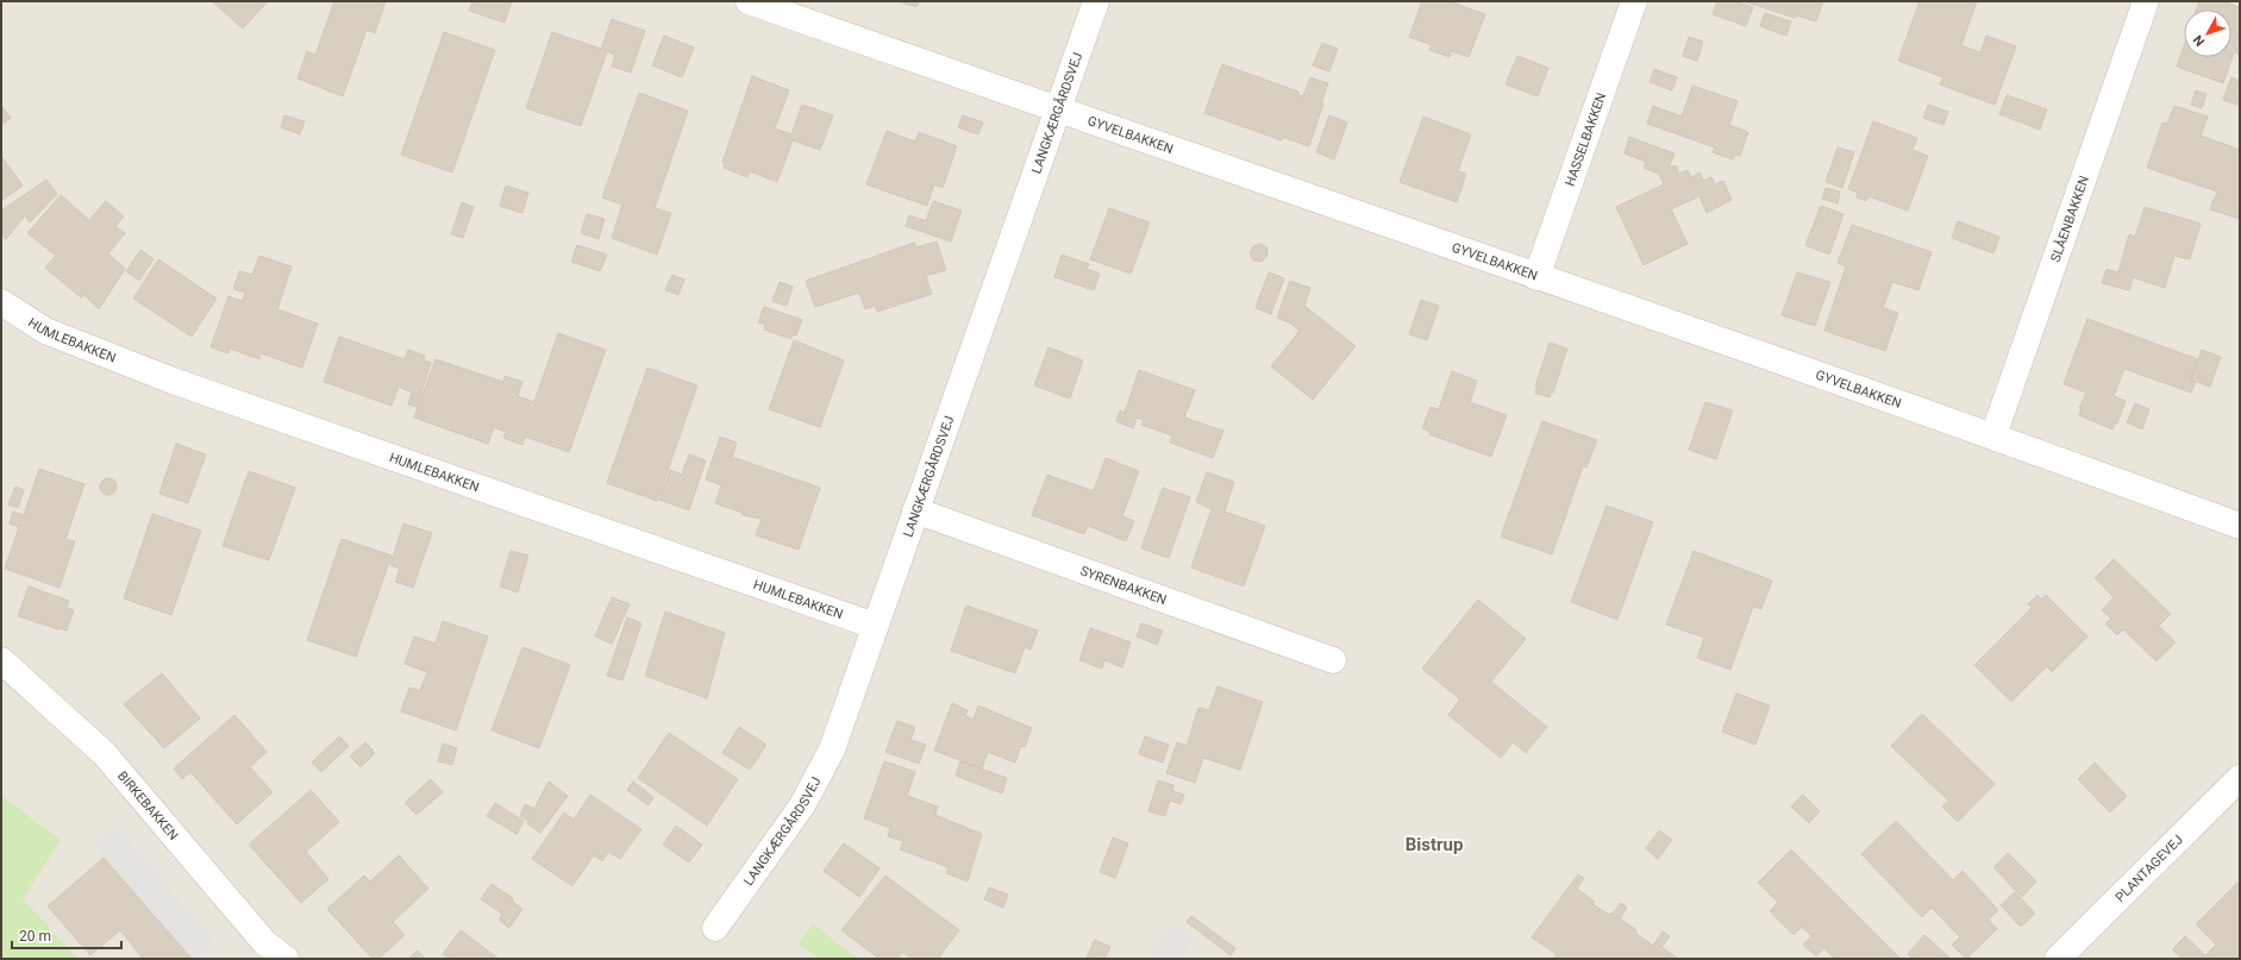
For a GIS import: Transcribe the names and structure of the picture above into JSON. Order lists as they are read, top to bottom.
{
  "streets": {
    "street": [
      "LANGKÆRGÅRDSVEJ",
      "GYVELBAKKEN",
      "HASSELBAKKEN",
      "SLÅENBAKKEN",
      "HUMLEBAKKEN",
      "SYRENBAKKEN",
      "BIRKEBAKKEN",
      "PLANTAGEVEJ"
    ]
  },
  "crossings": [
    ["LANGKÆRGÅRDSVEJ", "GYVELBAKKEN"],
    ["LANGKÆRGÅRDSVEJ", "HUMLEBAKKEN"],
    ["LANGKÆRGÅRDSVEJ", "SYRENBAKKEN"],
    ["GYVELBAKKEN", "HASSELBAKKEN"],
    ["GYVELBAKKEN", "SLÅENBAKKEN"]
  ],
  "districts": ["Bistrup"],
  "scale_bar": "20 m",
  "north": "bottom left"
}
